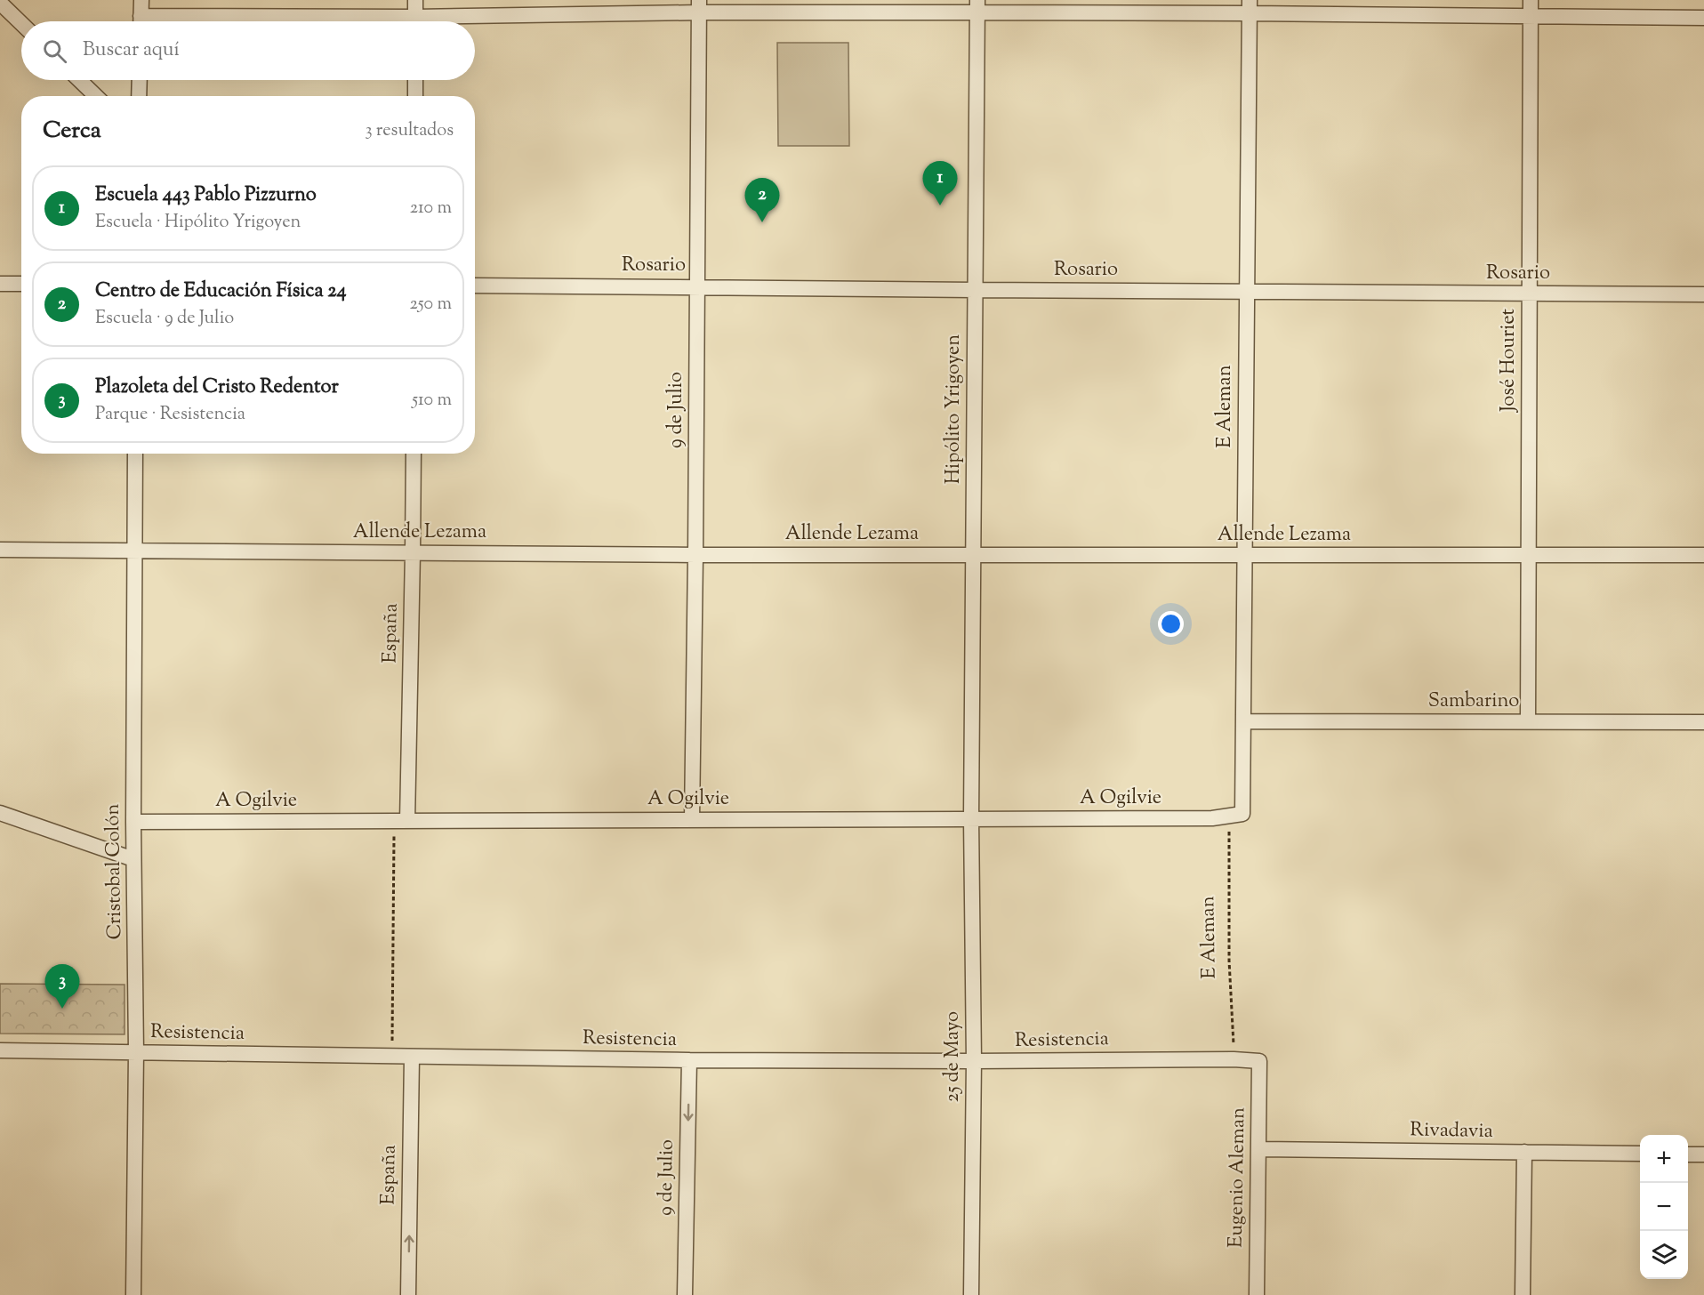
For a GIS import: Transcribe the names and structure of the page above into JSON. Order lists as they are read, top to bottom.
{
  "streets": {
    "street": [
      "Rosario",
      "José Houriet",
      "E Aleman",
      "Hipólito Yrigoyen",
      "9 de Julio",
      "Allende Lezama",
      "España",
      "Sambarino",
      "A Ogilvie",
      "Cristobal Colón",
      "Resistencia",
      "25 de Mayo",
      "Rivadavia",
      "Eugenio Aleman"
    ]
  },
  "crossings": [
    ["Rosario", "José Houriet"],
    ["Rosario", "E Aleman"],
    ["Rosario", "Hipólito Yrigoyen"],
    ["Rosario", "9 de Julio"],
    ["José Houriet", "Allende Lezama"],
    ["José Houriet", "Sambarino"],
    ["E Aleman", "Allende Lezama"],
    ["E Aleman", "Sambarino"],
    ["E Aleman", "A Ogilvie"],
    ["E Aleman", "Resistencia"],
    ["Hipólito Yrigoyen", "Allende Lezama"],
    ["Hipólito Yrigoyen", "A Ogilvie"],
    ["Hipólito Yrigoyen", "25 de Mayo"],
    ["9 de Julio", "Allende Lezama"],
    ["9 de Julio", "A Ogilvie"],
    ["9 de Julio", "Resistencia"],
    ["Allende Lezama", "España"],
    ["Allende Lezama", "Cristobal Colón"],
    ["España", "A Ogilvie"],
    ["España", "Resistencia"],
    ["A Ogilvie", "Cristobal Colón"],
    ["A Ogilvie", "25 de Mayo"],
    ["Cristobal Colón", "Resistencia"],
    ["Resistencia", "25 de Mayo"],
    ["Resistencia", "Eugenio Aleman"],
    ["Rivadavia", "Eugenio Aleman"]
  ],
  "one_way": ["España"],
  "page": {
    "search": "Buscar aquí",
    "heading": ["Cerca", "3 resultados"],
    "pins": ["1", "2", "3"],
    "list": [
      {
        "mark": "1",
        "name": "Escuela 443 Pablo Pizzurno",
        "note": "Escuela · Hipólito Yrigoyen",
        "value": "210 m"
      },
      {
        "mark": "2",
        "name": "Centro de Educación Física 24",
        "note": "Escuela · 9 de Julio",
        "value": "250 m"
      },
      {
        "mark": "3",
        "name": "Plazoleta del Cristo Redentor",
        "note": "Parque · Resistencia",
        "value": "510 m"
      }
    ],
    "map_buttons": ["+", "−"]
  }
}
